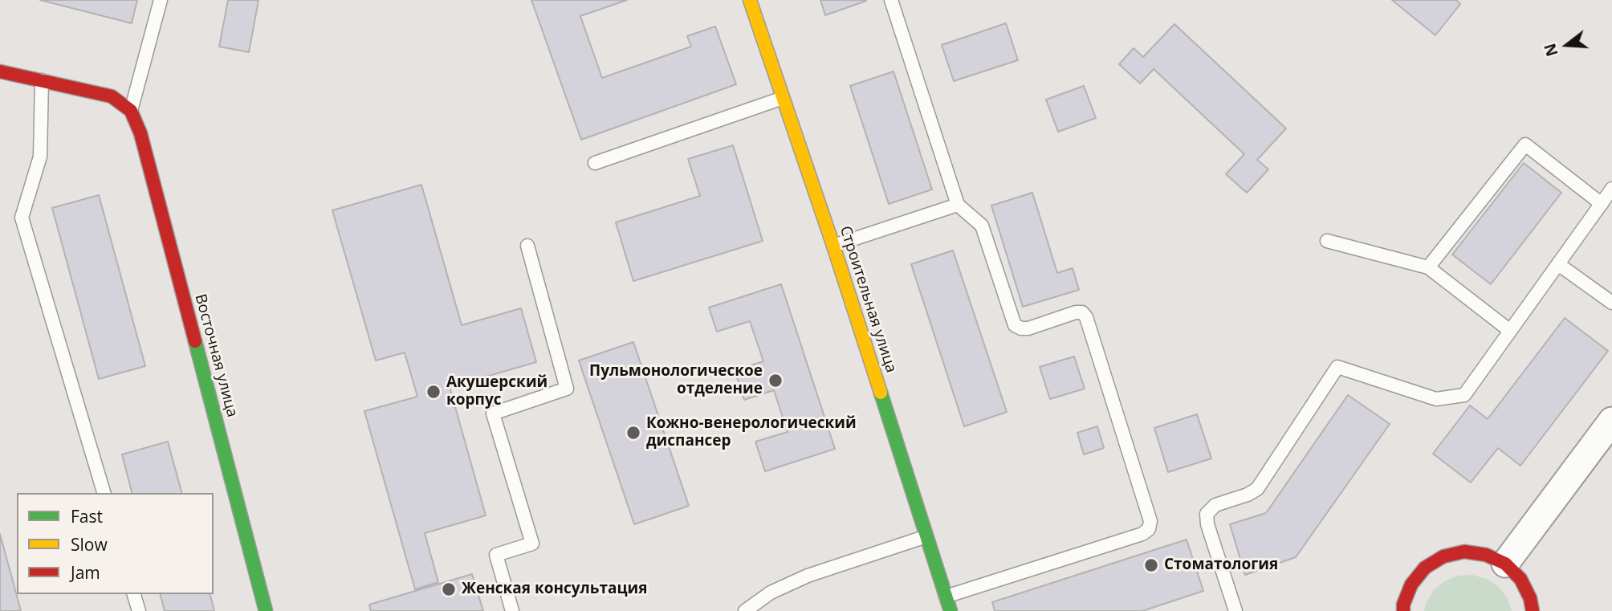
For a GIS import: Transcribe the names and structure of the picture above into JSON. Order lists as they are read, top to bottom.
{
  "streets": {
    "street": ["Строительная улица", "Восточная улица"]
  },
  "places": [
    "Пульмонологическое отделение",
    "Акушерский корпус",
    "Кожно-венерологический диспансер",
    "Стоматология",
    "Женская консультация"
  ],
  "legend": ["Fast", "Slow", "Jam"],
  "north": "left"
}
